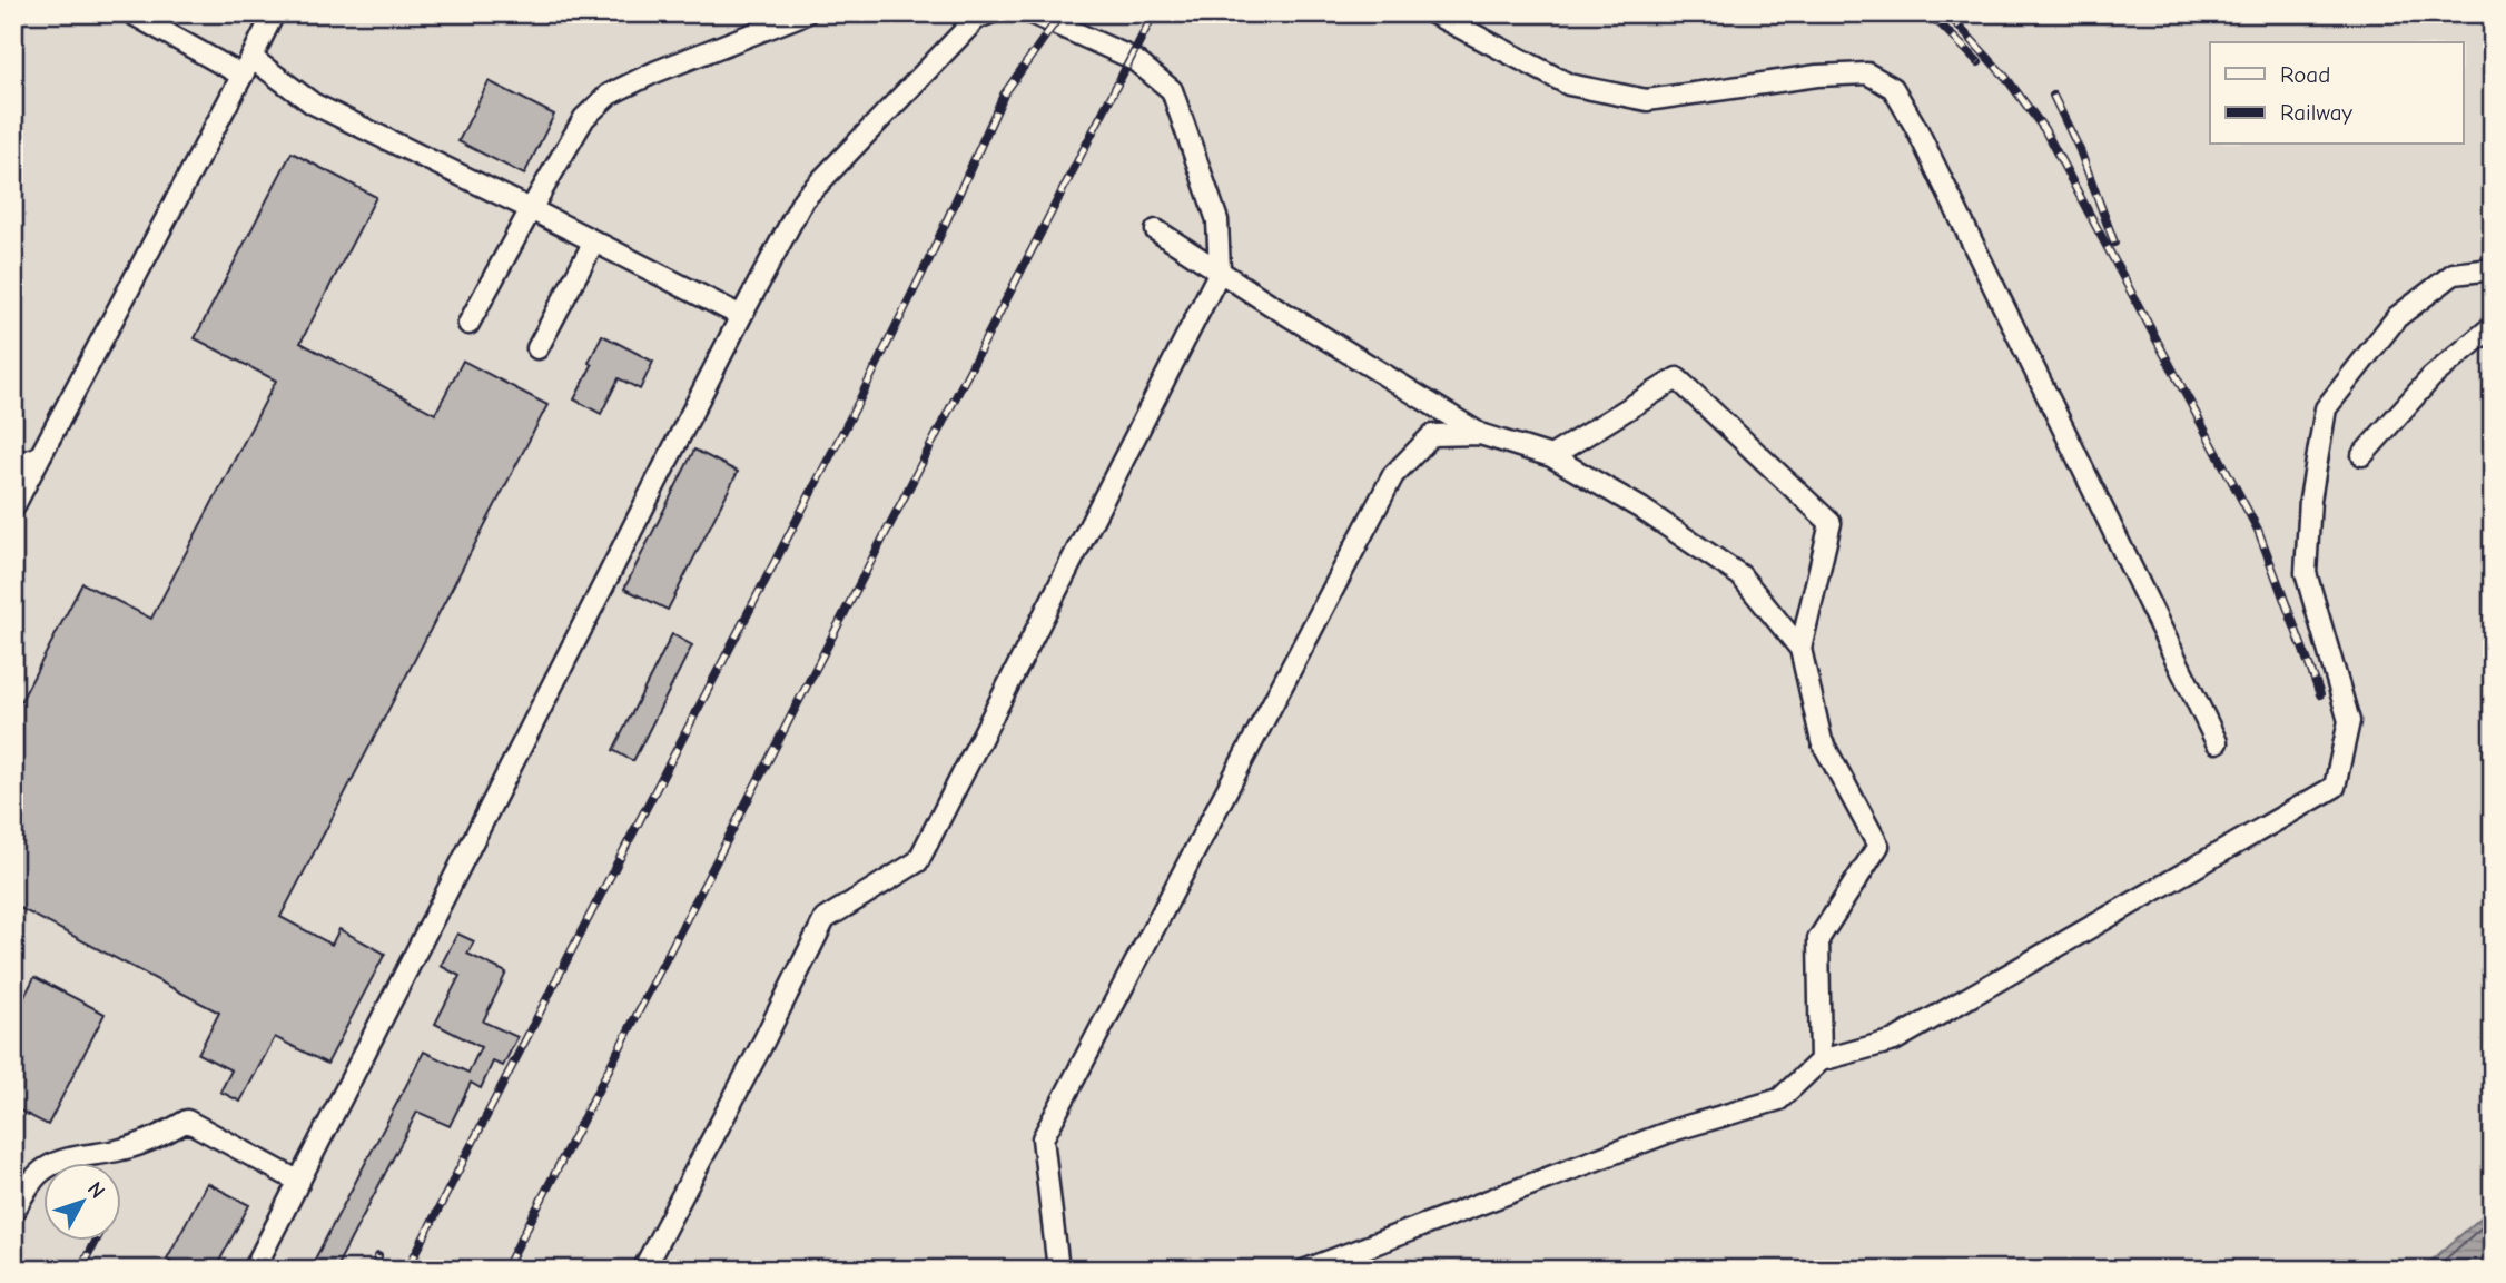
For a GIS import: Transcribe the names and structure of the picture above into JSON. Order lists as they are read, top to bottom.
{
  "legend": ["Road", "Railway"],
  "north": "top right"
}
